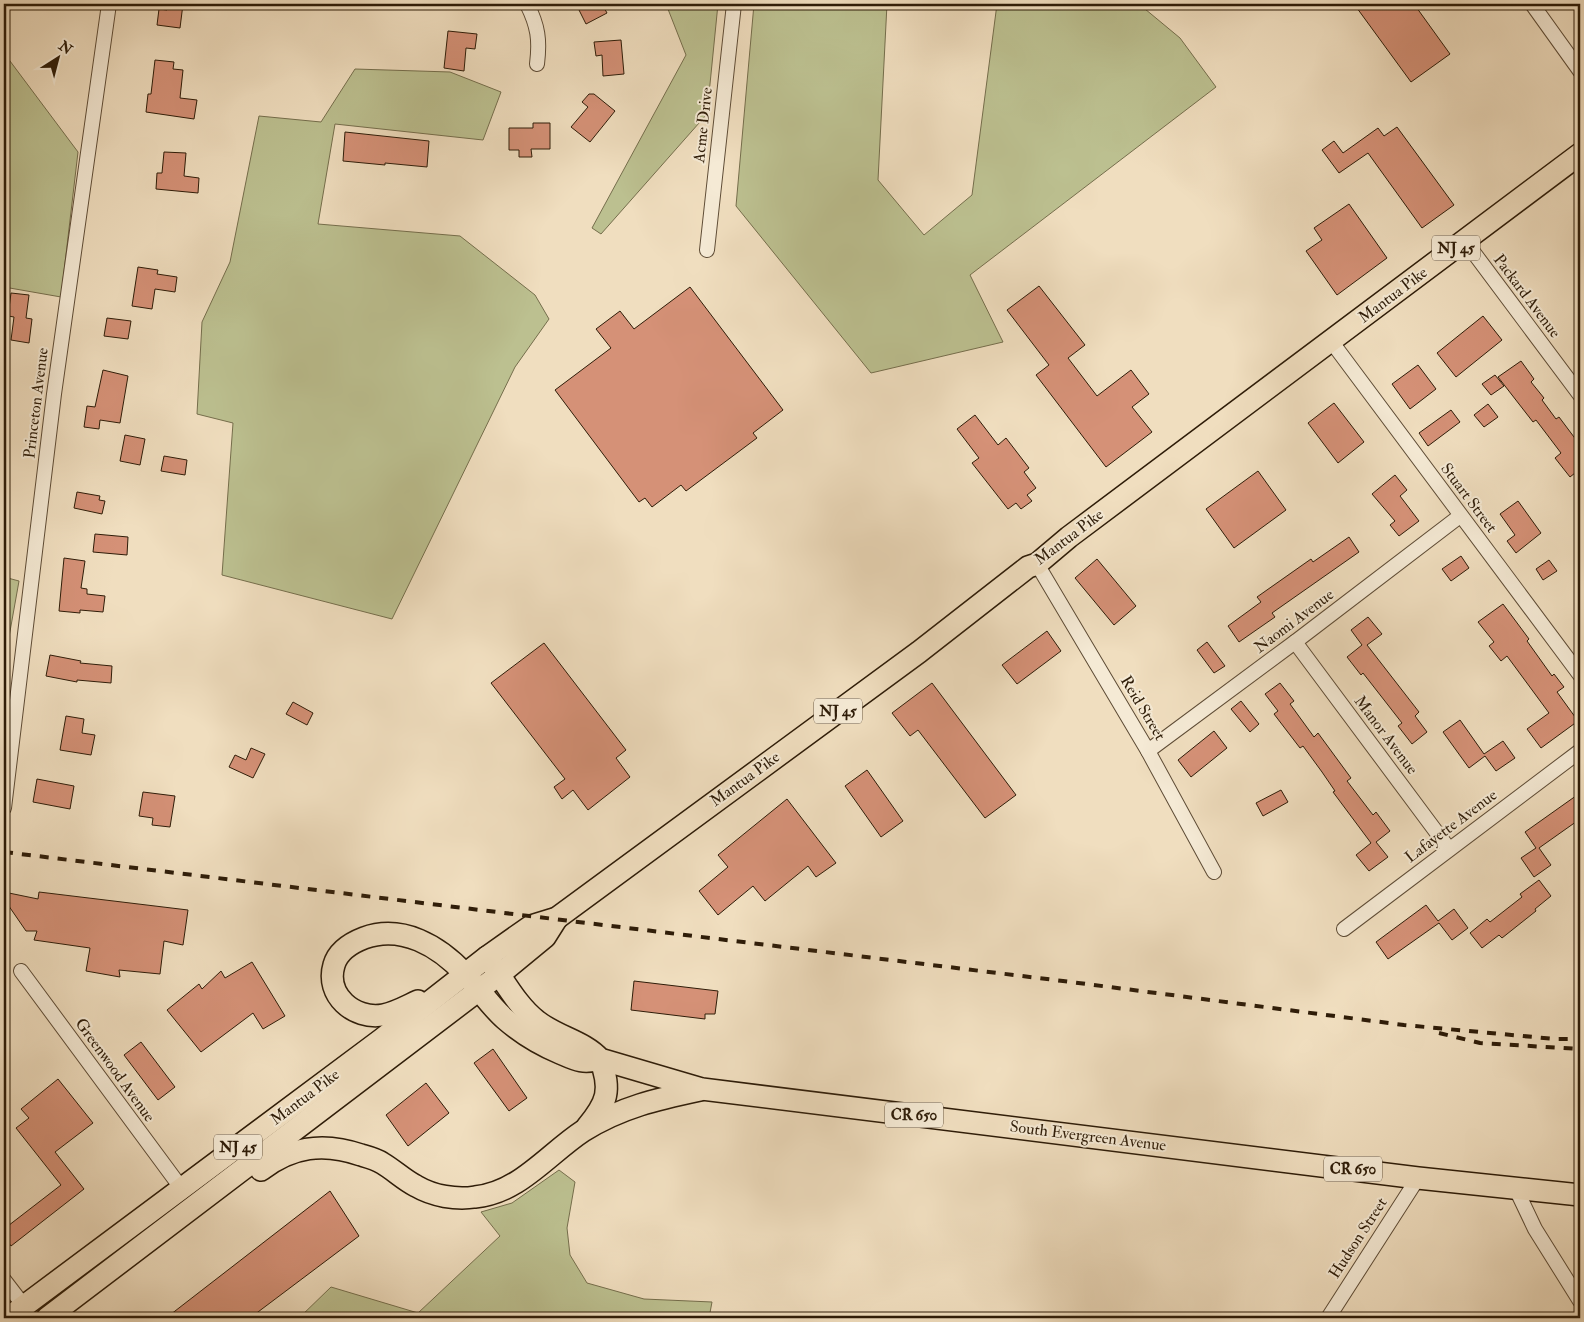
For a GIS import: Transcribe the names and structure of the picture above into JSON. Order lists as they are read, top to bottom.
{
  "streets": {
    "main road": [
      "NJ 45",
      "Mantua Pike",
      "CR 650",
      "South Evergreen Avenue"
    ],
    "street": [
      "Acme Drive",
      "Packard Avenue",
      "Princeton Avenue",
      "Stuart Street",
      "Naomi Avenue",
      "Reid Street",
      "Manor Avenue",
      "Lafayette Avenue",
      "Greenwood Avenue",
      "Hudson Street"
    ]
  },
  "crossings": [
    ["Mantua Pike", "Packard Avenue"],
    ["Mantua Pike", "Stuart Street"],
    ["Mantua Pike", "Reid Street"],
    ["Mantua Pike", "Greenwood Avenue"],
    ["Mantua Pike", "South Evergreen Avenue"],
    ["Stuart Street", "Naomi Avenue"],
    ["Naomi Avenue", "Reid Street"],
    ["Naomi Avenue", "Manor Avenue"],
    ["Manor Avenue", "Lafayette Avenue"],
    ["South Evergreen Avenue", "Hudson Street"]
  ],
  "north": "top right"
}
